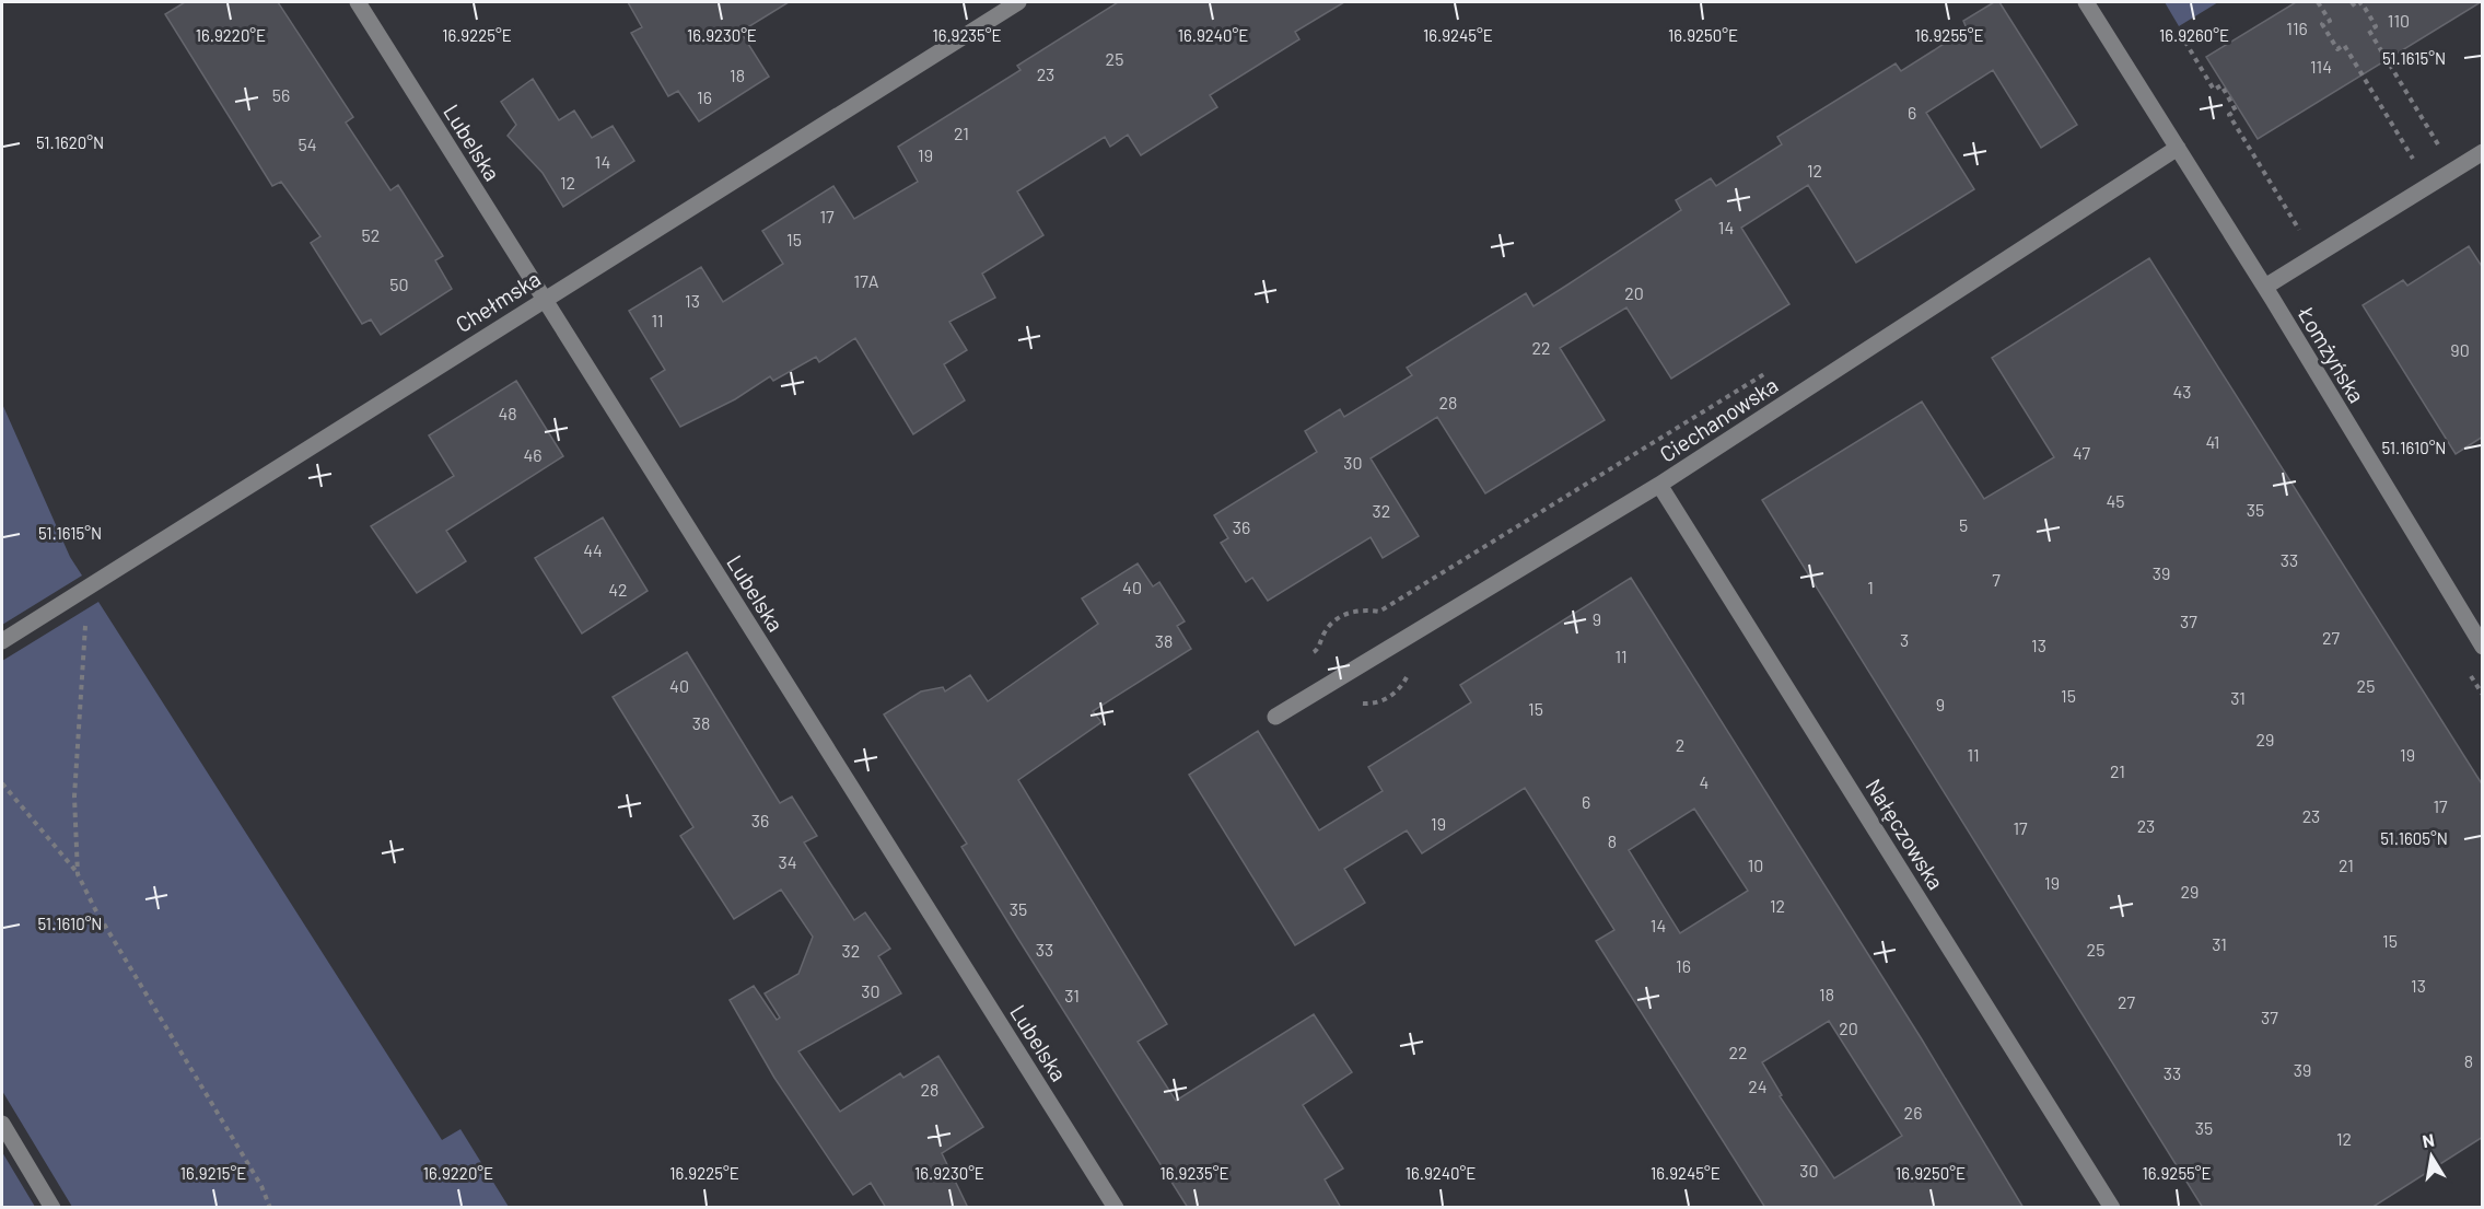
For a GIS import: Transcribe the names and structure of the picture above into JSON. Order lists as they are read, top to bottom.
{
  "streets": {
    "street": [
      "Lubelska",
      "Chełmska",
      "Łomżyńska",
      "Ciechanowska",
      "Nałęczowska"
    ]
  },
  "crossings": [
    ["Lubelska", "Chełmska"],
    ["Łomżyńska", "Ciechanowska"],
    ["Ciechanowska", "Nałęczowska"]
  ],
  "house_numbers": [
    "110",
    "116",
    "25",
    "114",
    "23",
    "18",
    "56",
    "16",
    "6",
    "21",
    "54",
    "19",
    "14",
    "12",
    "12",
    "17",
    "14",
    "52",
    "15",
    "17A",
    "50",
    "20",
    "13",
    "11",
    "22",
    "90",
    "43",
    "28",
    "48",
    "41",
    "47",
    "46",
    "30",
    "45",
    "35",
    "32",
    "5",
    "36",
    "44",
    "33",
    "39",
    "7",
    "40",
    "1",
    "42",
    "9",
    "37",
    "27",
    "3",
    "38",
    "13",
    "11",
    "40",
    "25",
    "15",
    "31",
    "9",
    "15",
    "38",
    "29",
    "2",
    "11",
    "19",
    "21",
    "4",
    "6",
    "17",
    "23",
    "36",
    "19",
    "23",
    "17",
    "8",
    "34",
    "10",
    "21",
    "19",
    "29",
    "12",
    "35",
    "14",
    "15",
    "31",
    "33",
    "25",
    "32",
    "16",
    "13",
    "30",
    "18",
    "31",
    "27",
    "37",
    "20",
    "22",
    "8",
    "39",
    "33",
    "24",
    "28",
    "26",
    "35",
    "12",
    "30"
  ],
  "north": "top",
  "coordinates": [
    "16.9220°E",
    "16.9225°E",
    "16.9230°E",
    "16.9235°E",
    "16.9240°E",
    "16.9245°E",
    "16.9250°E",
    "16.9255°E",
    "16.9260°E",
    "51.1615°N",
    "51.1620°N",
    "51.1610°N",
    "51.1605°N",
    "16.9215°E"
  ]
}
